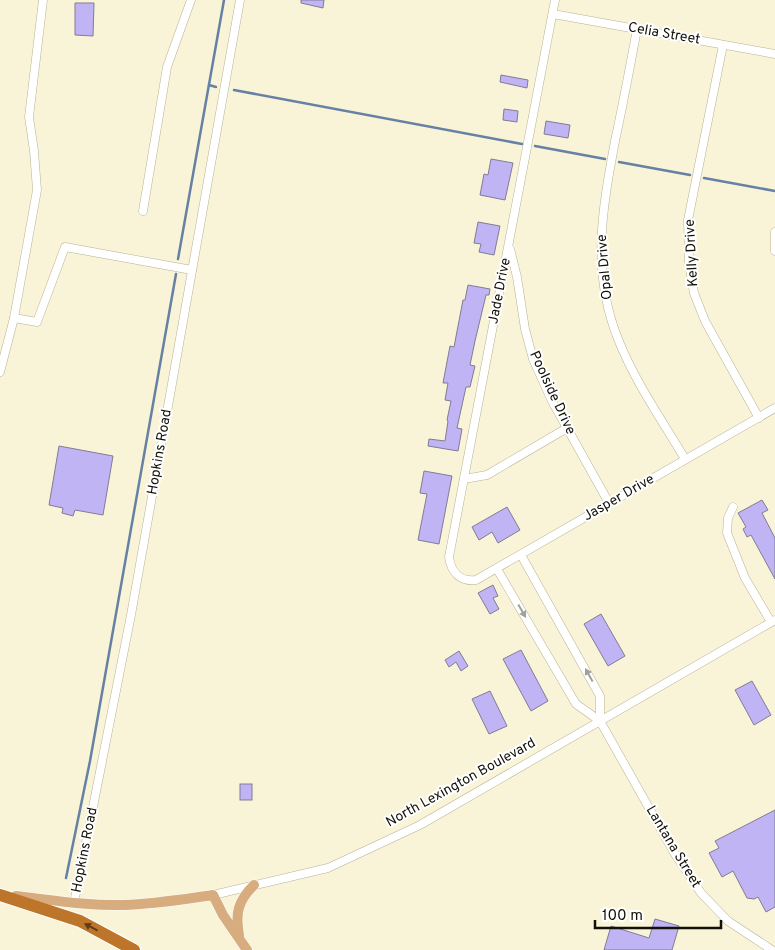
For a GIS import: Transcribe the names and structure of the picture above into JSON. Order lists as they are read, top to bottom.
{
  "streets": {
    "main road": ["North Lexington Boulevard"],
    "street": [
      "Celia Street",
      "Kelly Drive",
      "Opal Drive",
      "Jade Drive",
      "Poolside Drive",
      "Hopkins Road",
      "Jasper Drive",
      "Lantana Street"
    ]
  },
  "crossings": [
    ["Celia Street", "Kelly Drive"],
    ["Celia Street", "Opal Drive"],
    ["Celia Street", "Jade Drive"],
    ["Kelly Drive", "Jasper Drive"],
    ["Opal Drive", "Jasper Drive"],
    ["Jade Drive", "Poolside Drive"],
    ["Jade Drive", "Jasper Drive"],
    ["Poolside Drive", "Jasper Drive"],
    ["Hopkins Road", "North Lexington Boulevard"],
    ["Jasper Drive", "Lantana Street"],
    ["North Lexington Boulevard", "Lantana Street"]
  ],
  "scale_bar": "100 m"
}
